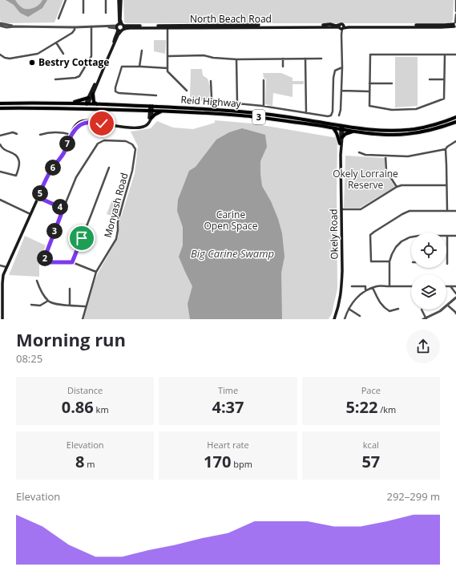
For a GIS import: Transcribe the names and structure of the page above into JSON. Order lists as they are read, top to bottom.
{
  "streets": {
    "highway": ["Reid Highway", "3"],
    "main road": ["North Beach Road", "Okely Road"],
    "street": ["Monyash Road"]
  },
  "crossings": [
    ["Reid Highway", "Okely Road"]
  ],
  "water": ["Big Carine Swamp"],
  "parks": ["Okely Lorraine Reserve", "Carine Open Space"],
  "places": ["Bestry Cottage"],
  "page": {
    "pins": [
      "7",
      "6",
      "5",
      "4",
      "3",
      "2"
    ],
    "heading": ["Morning run", "08:25"],
    "stats": [
      ["Distance", "0.86 km"],
      ["Time", "4:37"],
      ["Pace", "5:22 /km"],
      ["Elevation", "8 m"],
      ["Heart rate", "170 bpm"],
      ["kcal", "57"]
    ],
    "chart": ["Elevation", "292–299 m"]
  }
}
